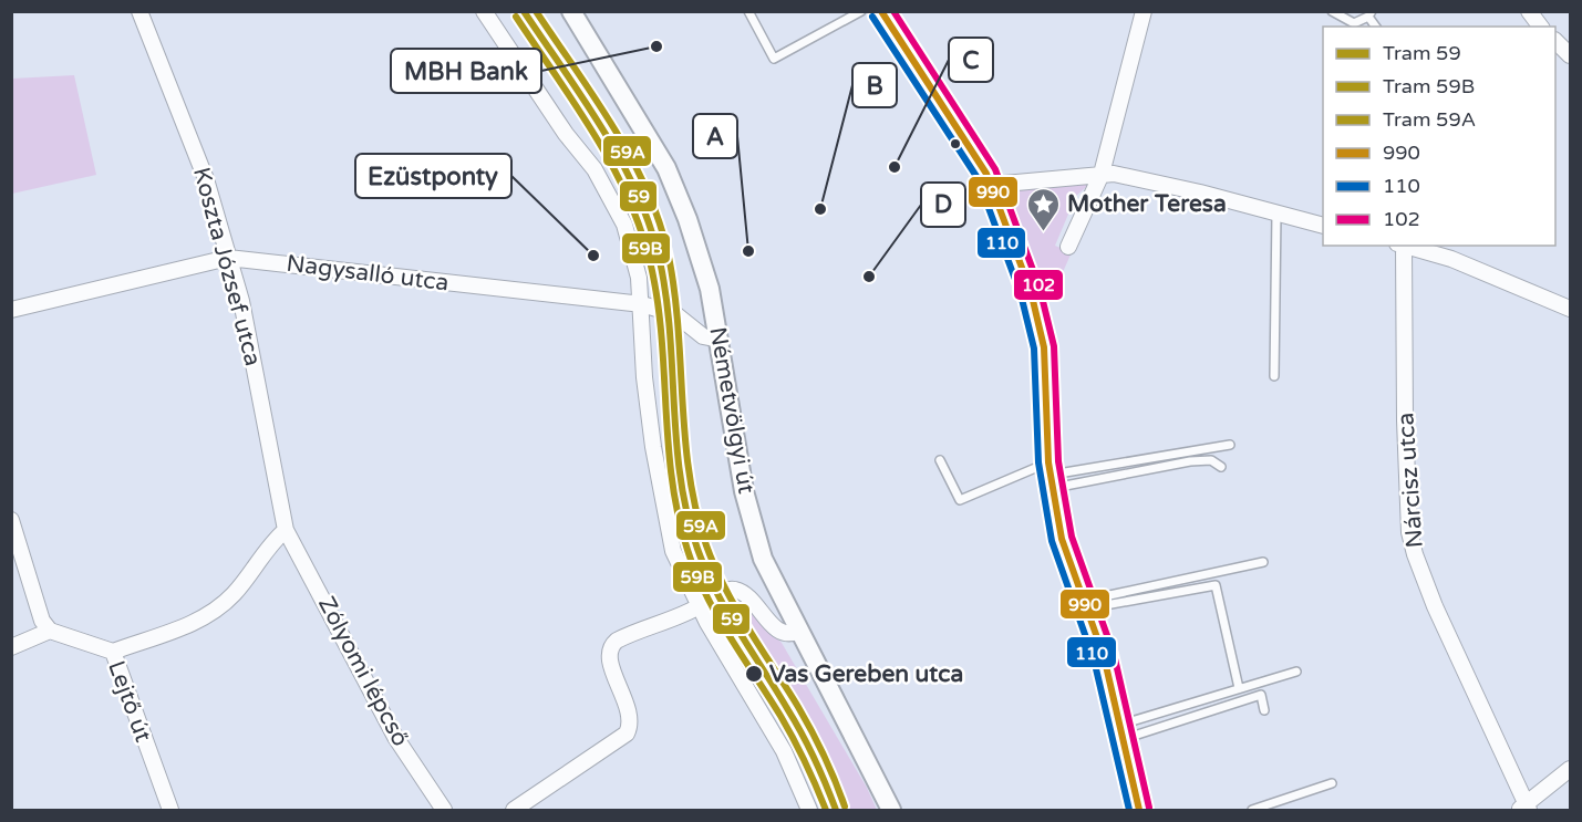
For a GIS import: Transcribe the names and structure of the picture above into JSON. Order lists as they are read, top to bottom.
{
  "streets": {
    "street": [
      "Koszta József utca",
      "Nagysalló utca",
      "Németvölgyi út",
      "Nárcisz utca",
      "Zólyomi lépcső",
      "Lejtő út"
    ]
  },
  "crossings": [
    ["Koszta József utca", "Nagysalló utca"],
    ["Koszta József utca", "Zólyomi lépcső"],
    ["Nagysalló utca", "Németvölgyi út"]
  ],
  "places": {
    "other": [
      "MBH Bank",
      "C",
      "B",
      "A",
      "Ezüstponty",
      "D",
      "Vas Gereben utca"
    ],
    "place": ["Mother Teresa"]
  },
  "lines": [
    "tram line 59",
    "tram line 59A",
    "transit line 990",
    "transit line 102",
    "tram line 59B",
    "transit line 110"
  ],
  "legend": [
    "Tram 59",
    "Tram 59B",
    "Tram 59A",
    "990",
    "110",
    "102"
  ]
}
